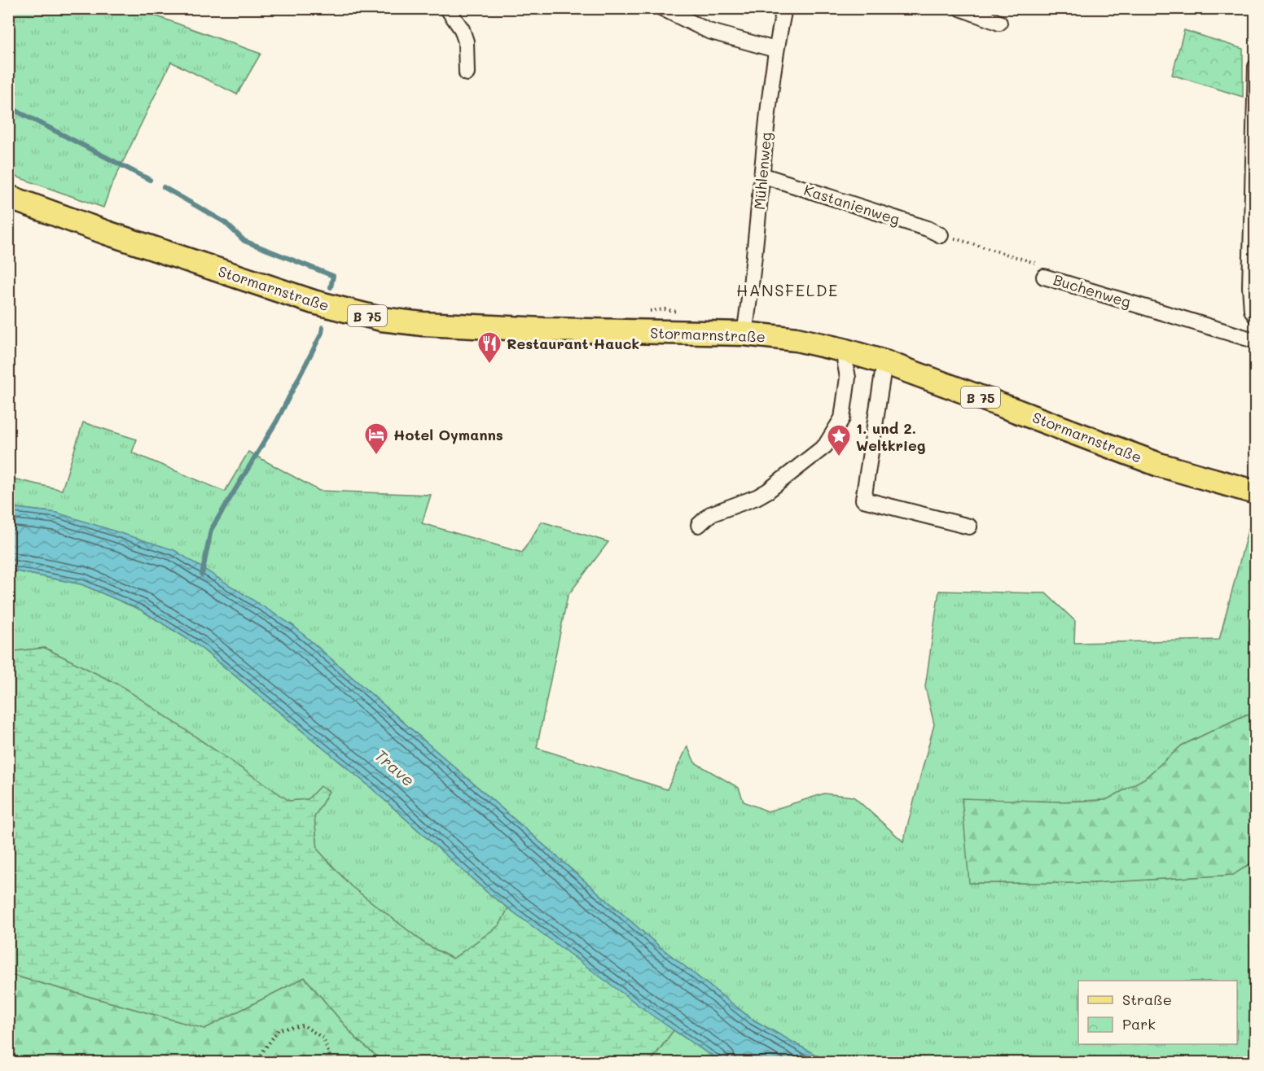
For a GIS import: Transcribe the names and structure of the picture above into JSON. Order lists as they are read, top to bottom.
{
  "streets": {
    "main road": ["Stormarnstraße", "B 75"],
    "street": ["Mühlenweg", "Kastanienweg", "Buchenweg"]
  },
  "crossings": [
    ["Mühlenweg", "Kastanienweg"],
    ["Mühlenweg", "Stormarnstraße"],
    ["Kastanienweg", "Buchenweg"]
  ],
  "districts": ["HANSFELDE"],
  "water": ["Trave"],
  "places": {
    "restaurant": ["Restaurant Hauck"],
    "hotel": ["Hotel Oymanns"],
    "place": ["1. und 2. Weltkrieg"]
  },
  "legend": ["Straße", "Park"]
}
